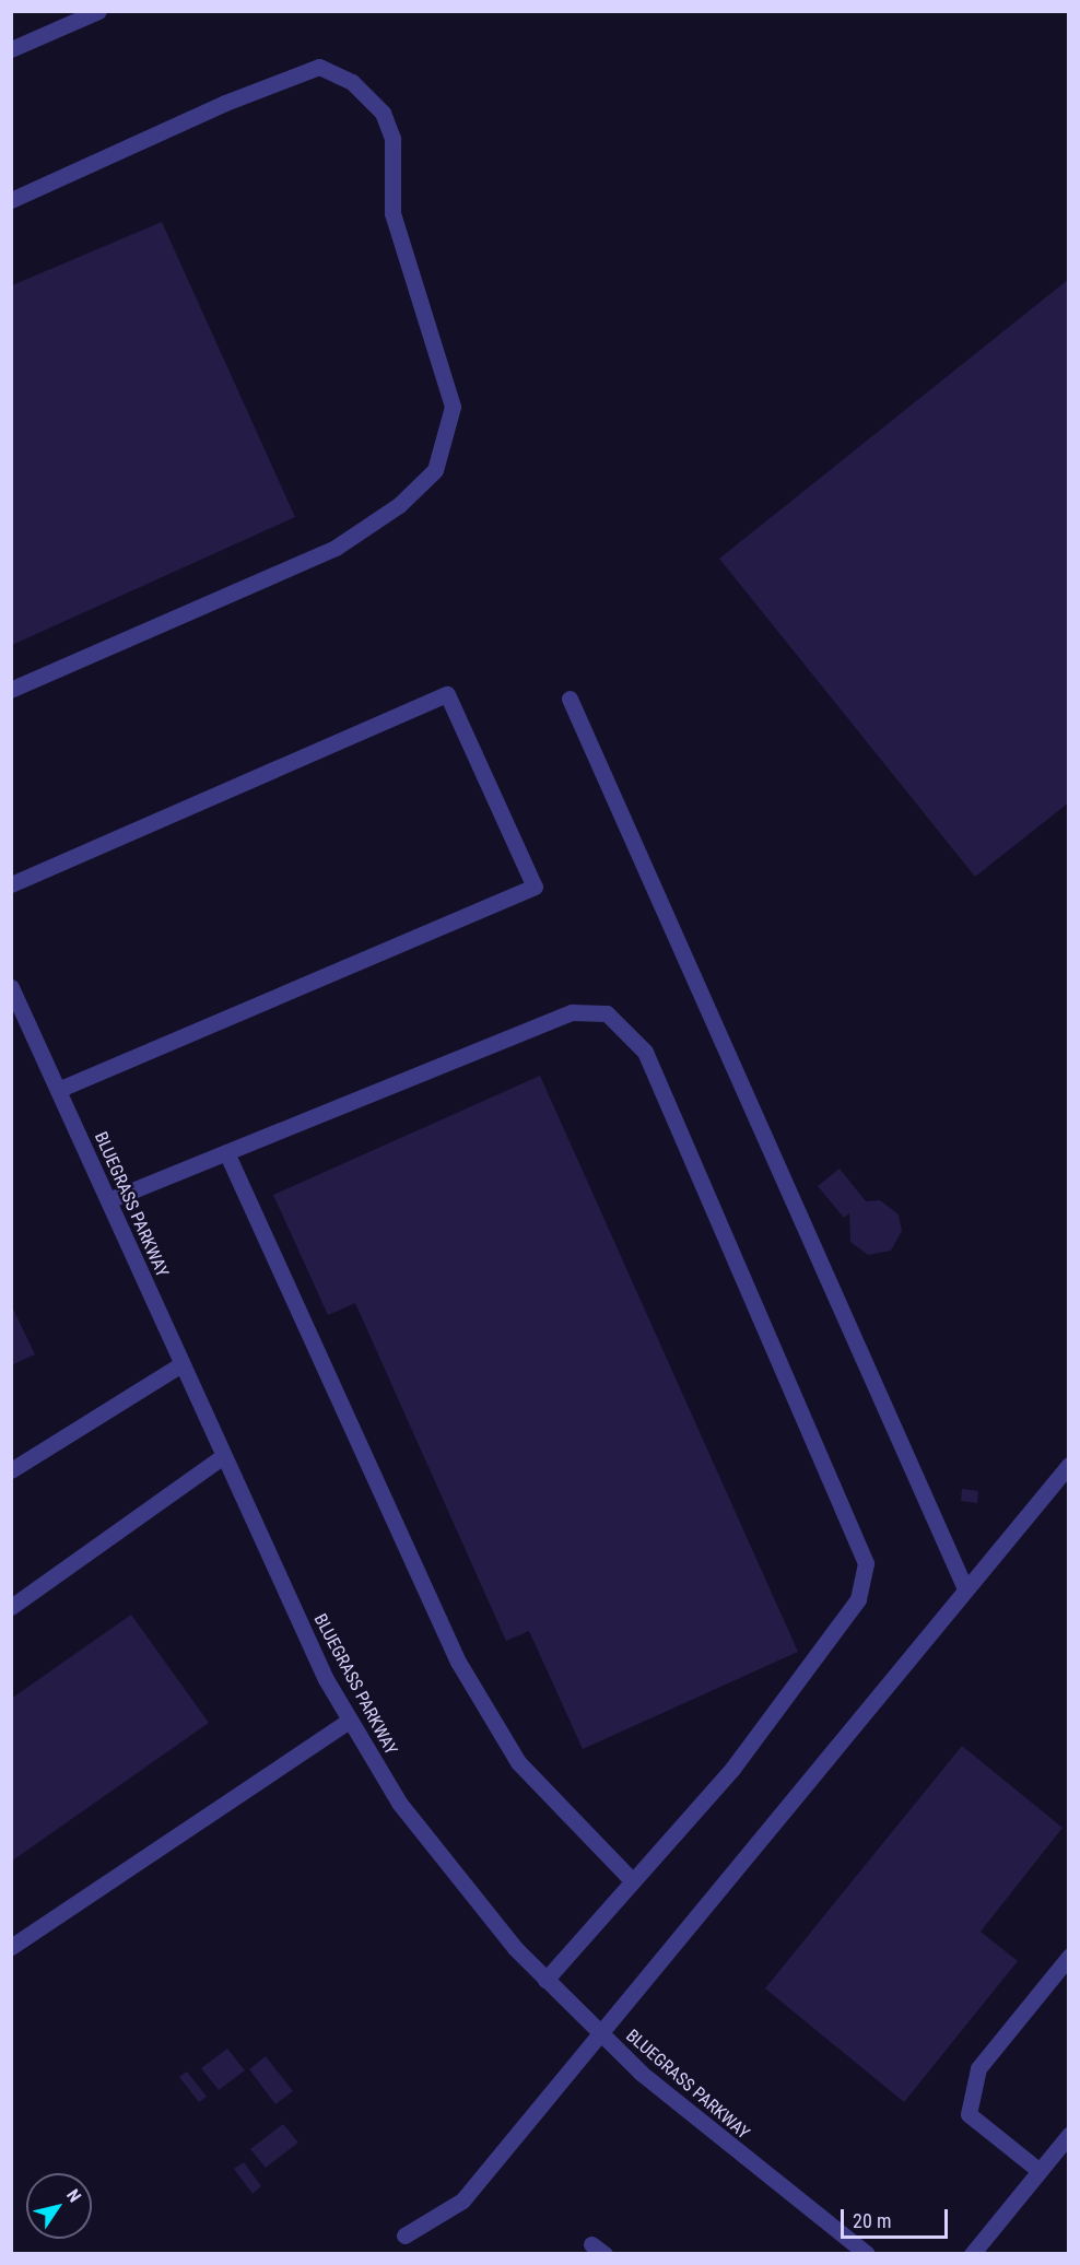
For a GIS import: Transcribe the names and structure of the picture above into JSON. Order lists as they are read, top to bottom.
{
  "streets": {
    "street": ["BLUEGRASS PARKWAY"]
  },
  "scale_bar": "20 m",
  "north": "top right"
}
